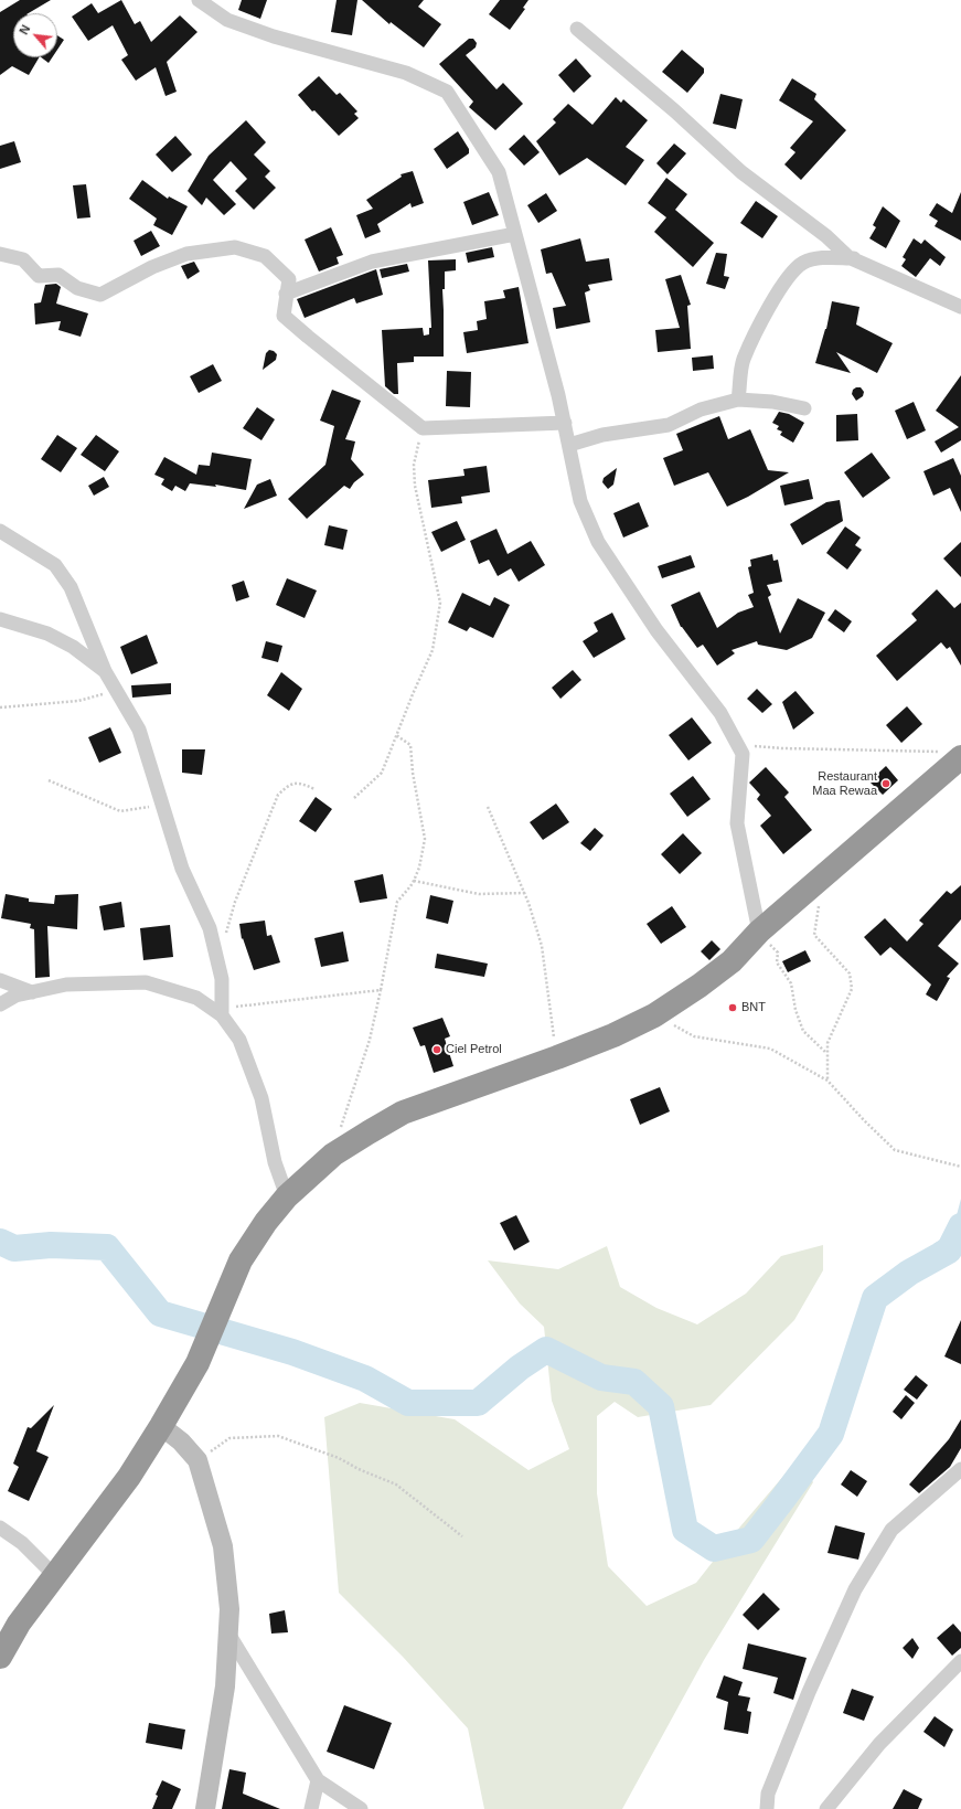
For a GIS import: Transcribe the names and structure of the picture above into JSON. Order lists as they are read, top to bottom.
{
  "places": ["Restaurant Maa Rewaa", "BNT", "Ciel Petrol"],
  "north": "top left"
}
